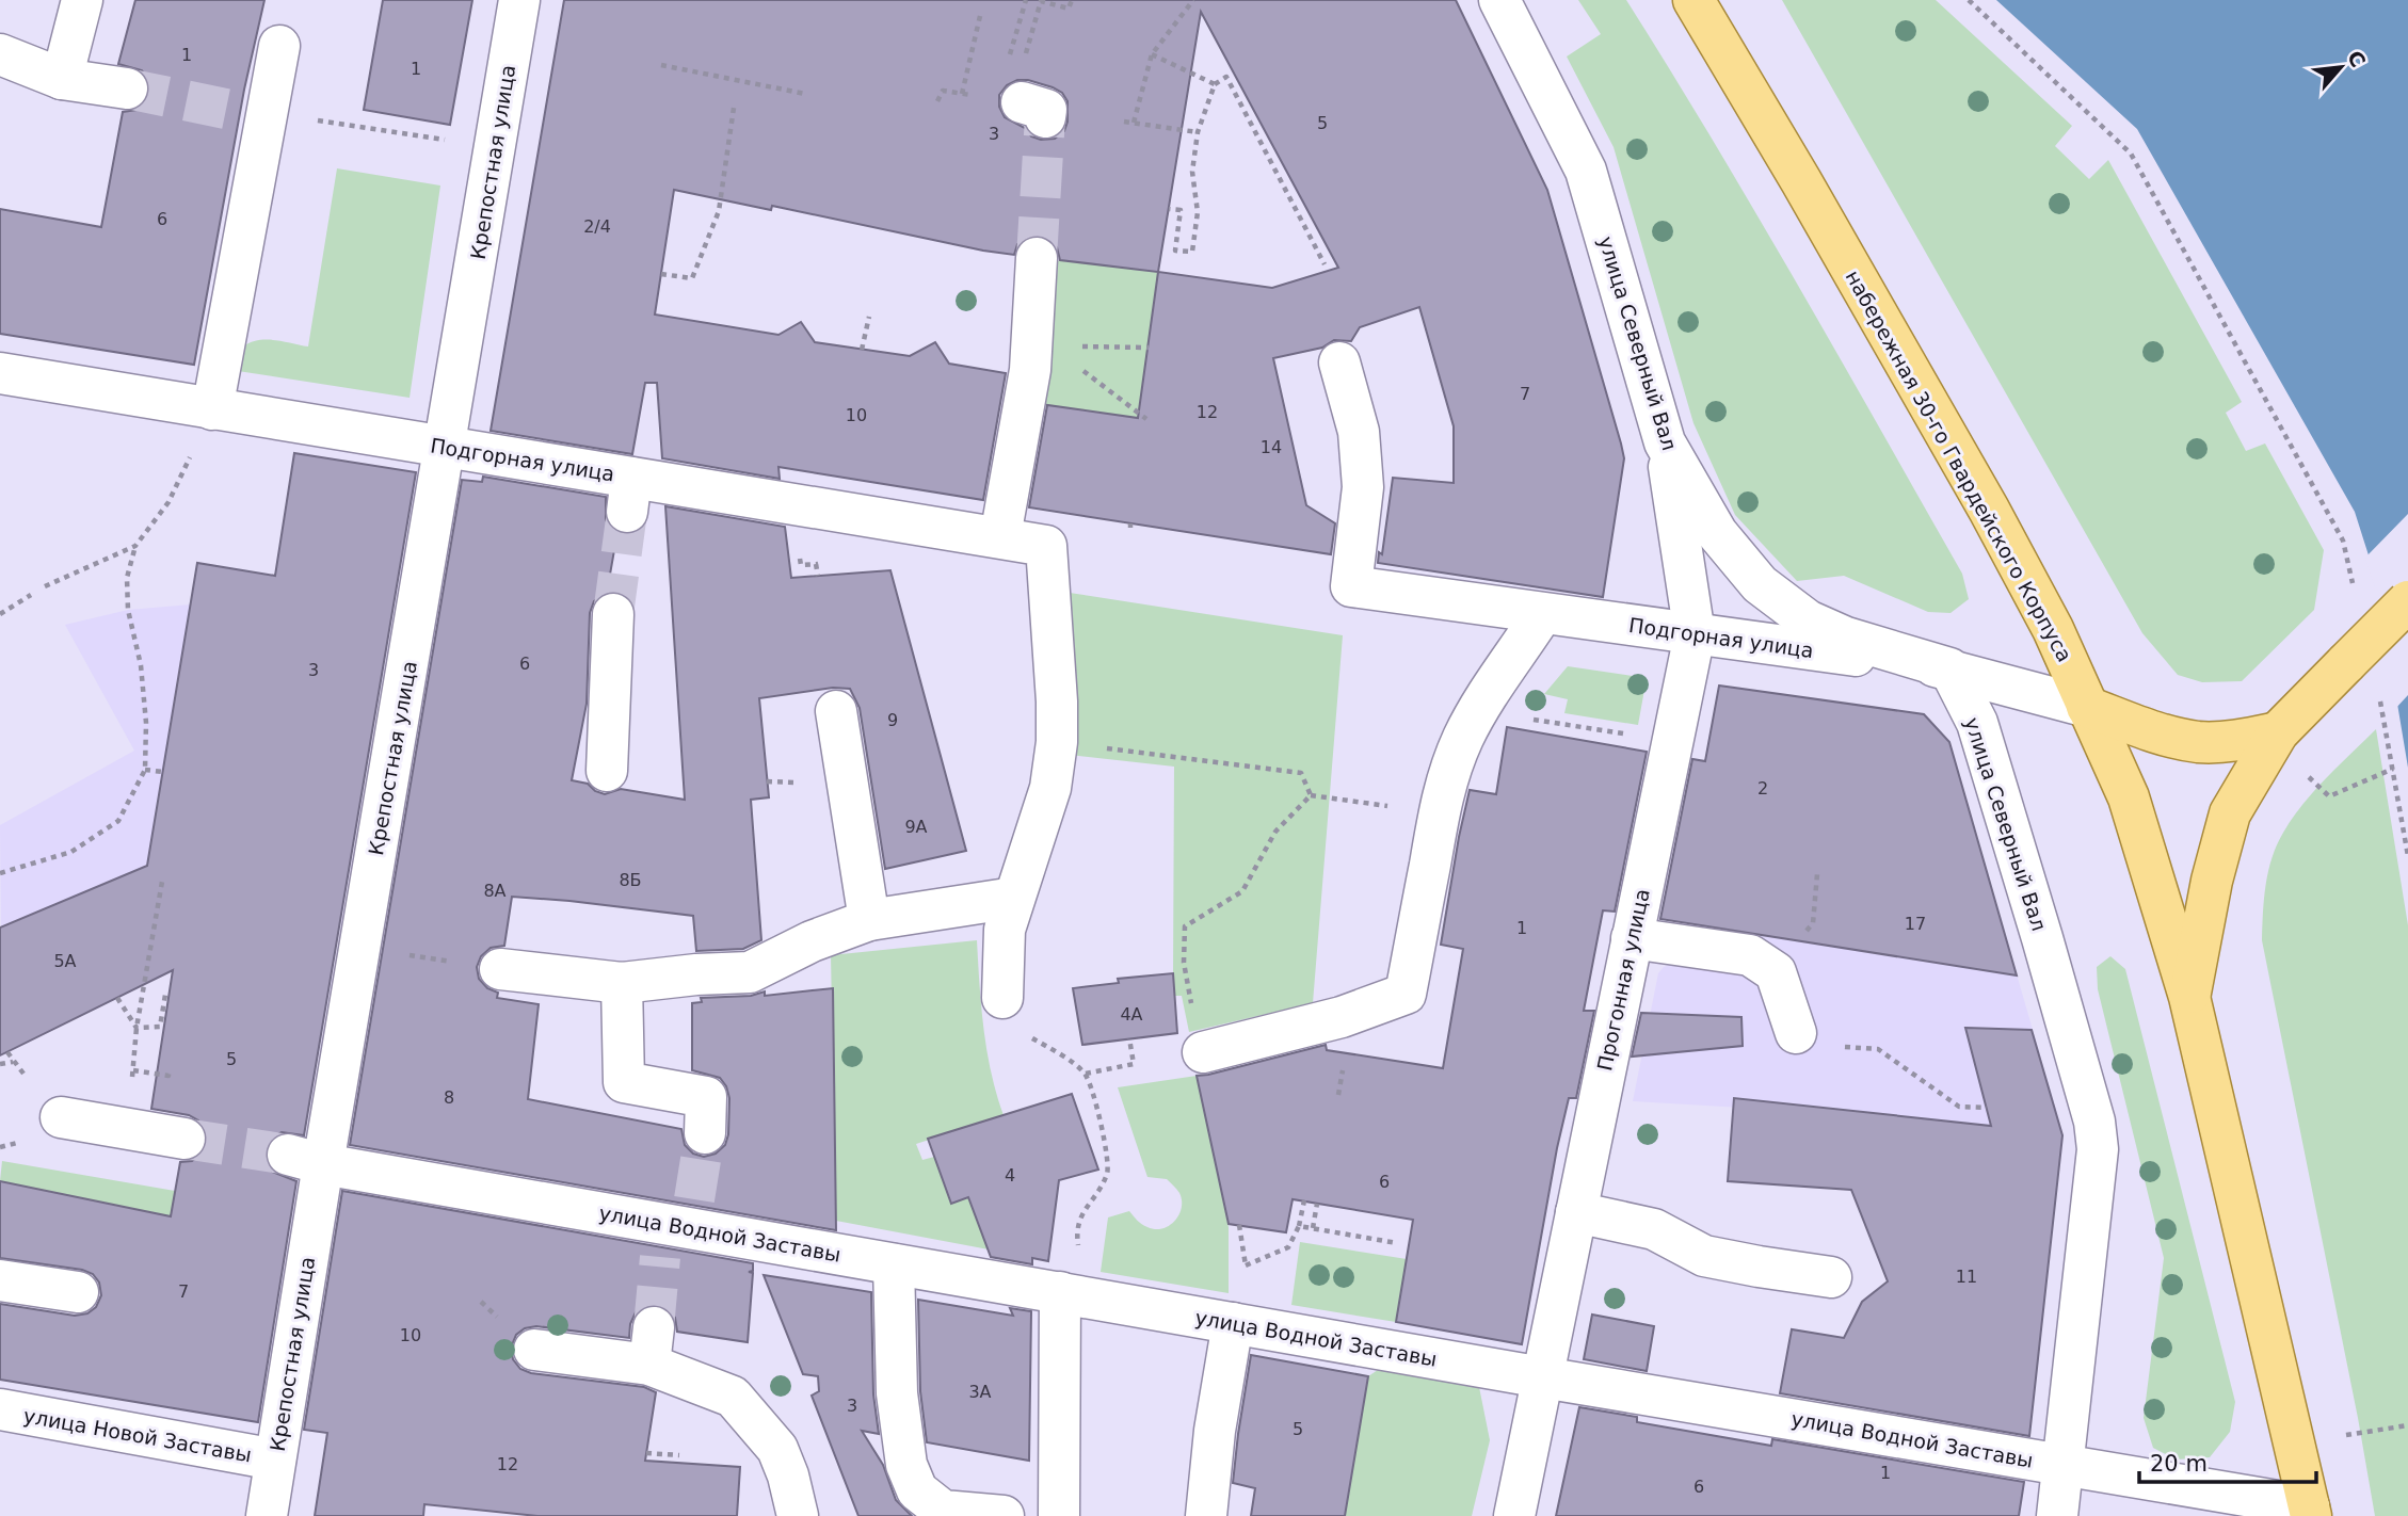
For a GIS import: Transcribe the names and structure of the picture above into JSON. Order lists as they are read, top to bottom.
{
  "streets": {
    "main road": ["набережная 30-го Гвардейского Корпуса"],
    "street": [
      "Крепостная улица",
      "улица Северный Вал",
      "Подгорная улица",
      "Прогонная улица",
      "улица Водной Заставы",
      "улица Новой Заставы"
    ]
  },
  "crossings": [
    ["Крепостная улица", "Подгорная улица"],
    ["Крепостная улица", "улица Водной Заставы"],
    ["Крепостная улица", "улица Новой Заставы"],
    ["улица Северный Вал", "Подгорная улица"],
    ["улица Северный Вал", "Прогонная улица"],
    ["улица Северный Вал", "улица Водной Заставы"],
    ["Подгорная улица", "набережная 30-го Гвардейского Корпуса"],
    ["Подгорная улица", "Прогонная улица"],
    ["набережная 30-го Гвардейского Корпуса", "улица Водной Заставы"],
    ["Прогонная улица", "улица Водной Заставы"]
  ],
  "house_numbers": [
    "1",
    "1",
    "5",
    "3",
    "6",
    "2/4",
    "7",
    "12",
    "10",
    "14",
    "6",
    "3",
    "9",
    "2",
    "9А",
    "8Б",
    "8А",
    "17",
    "1",
    "5А",
    "4А",
    "5",
    "8",
    "4",
    "6",
    "11",
    "7",
    "10",
    "3А",
    "3",
    "5",
    "12",
    "1",
    "6"
  ],
  "scale_bar": "20 m",
  "north": "top right"
}
